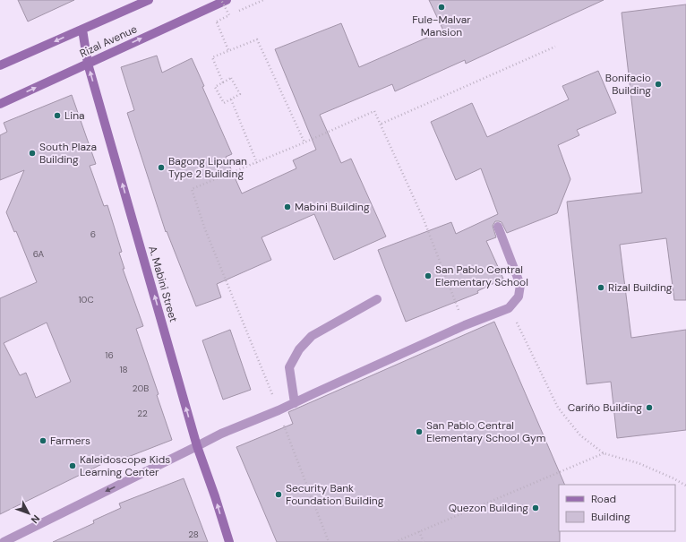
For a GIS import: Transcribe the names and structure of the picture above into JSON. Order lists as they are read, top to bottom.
{
  "streets": {
    "street": ["Rizal Avenue", "A. Mabini Street"]
  },
  "crossings": [
    ["Rizal Avenue", "A. Mabini Street"]
  ],
  "one_way": ["A. Mabini Street"],
  "places": [
    "Fule-Malvar Mansion",
    "Bonifacio Building",
    "Lina",
    "South Plaza Building",
    "Bagong Lipunan Type 2 Building",
    "Mabini Building",
    "San Pablo Central Elementary School",
    "Rizal Building",
    "Cariño Building",
    "San Pablo Central Elementary School Gym",
    "Farmers",
    "Kaleidoscope Kids Learning Center",
    "Security Bank Foundation Building",
    "Quezon Building"
  ],
  "house_numbers": [
    "6",
    "6A",
    "10C",
    "16",
    "18",
    "20B",
    "22",
    "28"
  ],
  "legend": ["Road", "Building"],
  "north": "bottom right"
}
